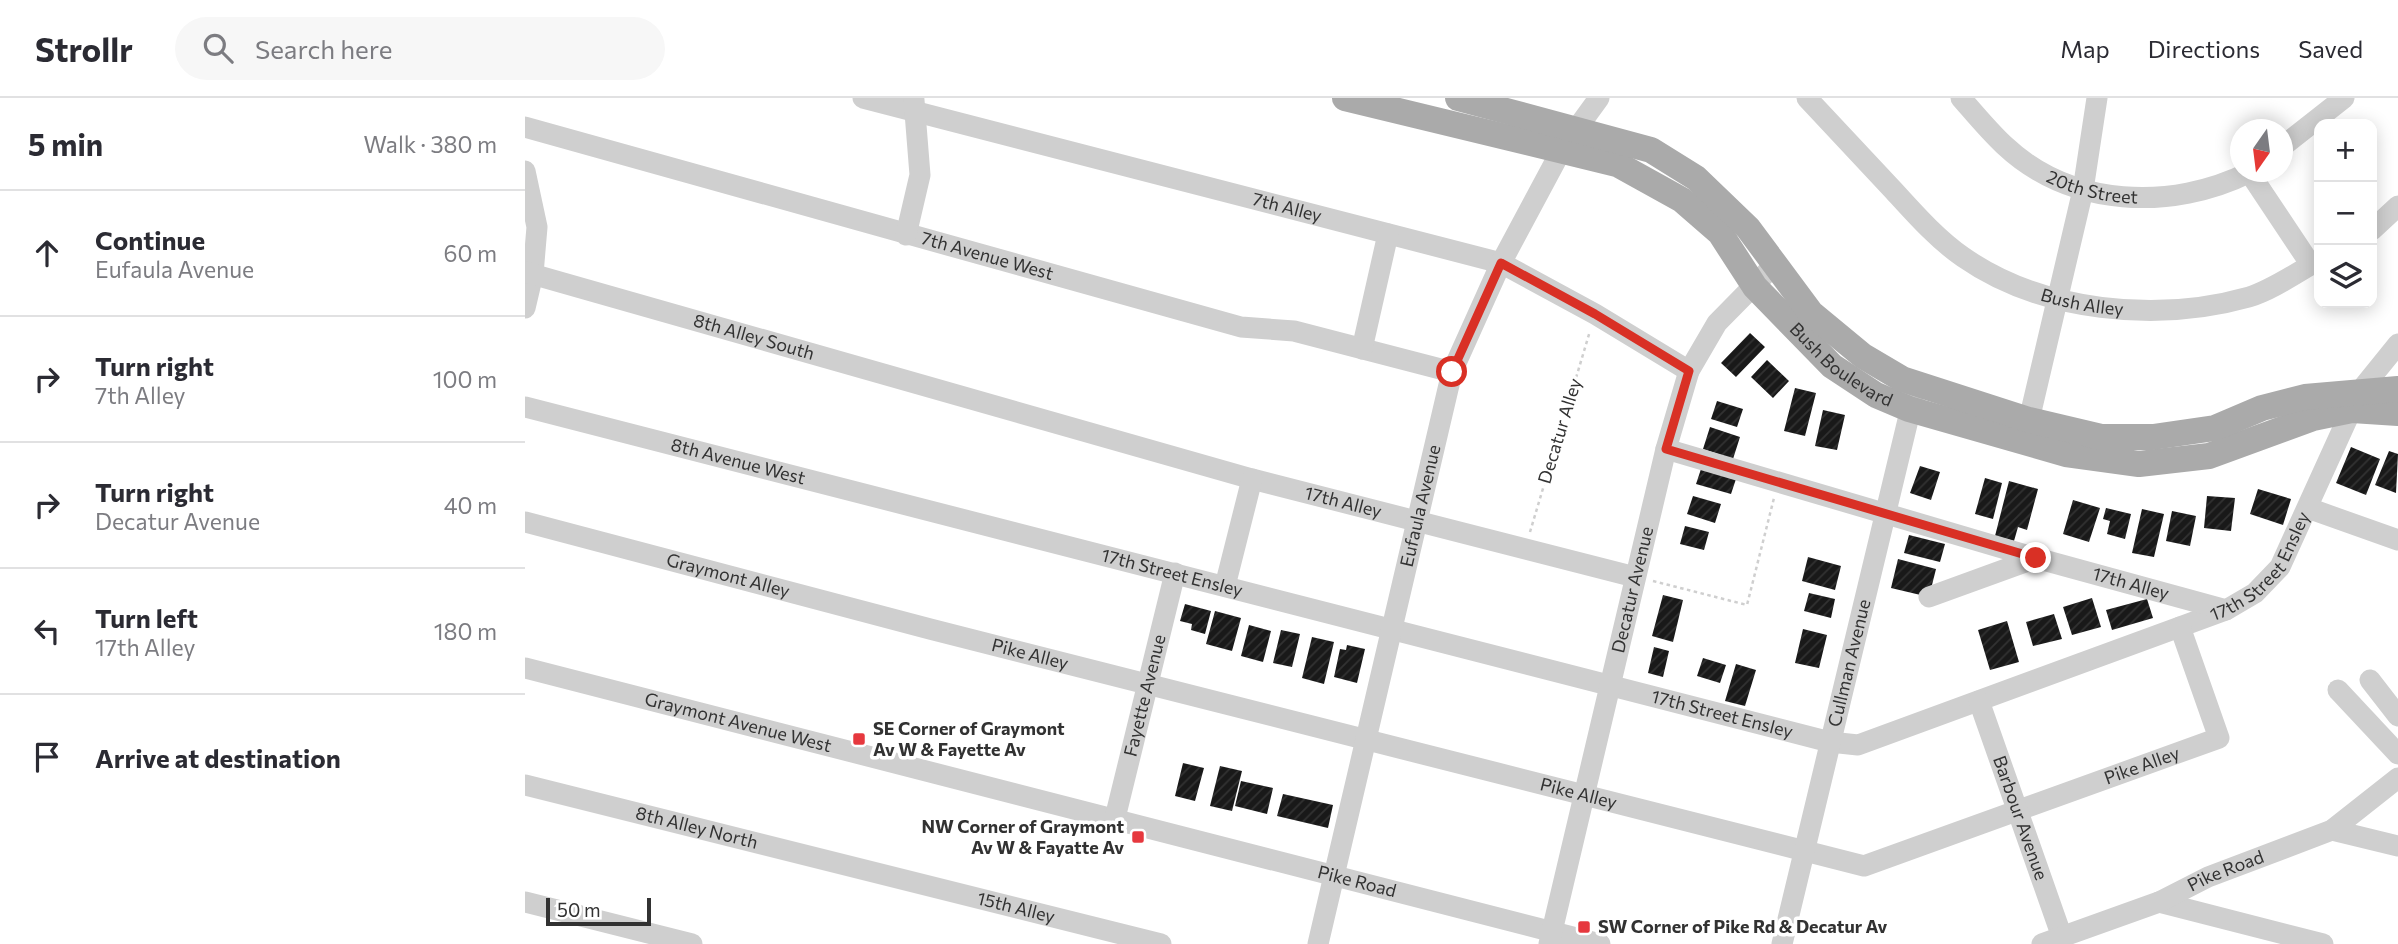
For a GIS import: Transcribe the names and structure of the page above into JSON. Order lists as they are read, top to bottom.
{
  "streets": {
    "main road": ["Bush Boulevard"],
    "street": [
      "20th Street",
      "7th Alley",
      "7th Avenue West",
      "Bush Alley",
      "8th Alley South",
      "8th Avenue West",
      "17th Alley",
      "Eufaula Avenue",
      "17th Street Ensley",
      "Graymont Alley",
      "Decatur Avenue",
      "Pike Alley",
      "Cullman Avenue",
      "Fayette Avenue",
      "Graymont Avenue West",
      "Barbour Avenue",
      "8th Alley North",
      "Pike Road",
      "15th Alley"
    ],
    "path": ["Decatur Alley"]
  },
  "crossings": [
    ["7th Alley", "Decatur Alley"],
    ["7th Alley", "Eufaula Avenue"],
    ["7th Alley", "Decatur Avenue"],
    ["7th Avenue West", "Eufaula Avenue"],
    ["8th Alley South", "17th Alley"],
    ["Bush Boulevard", "Eufaula Avenue"],
    ["Bush Boulevard", "17th Street Ensley"],
    ["Bush Boulevard", "Decatur Avenue"],
    ["Bush Boulevard", "Cullman Avenue"],
    ["Decatur Alley", "17th Alley"],
    ["8th Avenue West", "17th Street Ensley"],
    ["17th Alley", "Eufaula Avenue"],
    ["17th Alley", "17th Street Ensley"],
    ["17th Alley", "Decatur Avenue"],
    ["17th Alley", "Cullman Avenue"],
    ["Eufaula Avenue", "17th Street Ensley"],
    ["Eufaula Avenue", "Pike Alley"],
    ["Eufaula Avenue", "Pike Road"],
    ["17th Street Ensley", "Decatur Avenue"],
    ["17th Street Ensley", "Pike Alley"],
    ["17th Street Ensley", "Cullman Avenue"],
    ["17th Street Ensley", "Fayette Avenue"],
    ["17th Street Ensley", "Barbour Avenue"],
    ["Graymont Alley", "Pike Alley"],
    ["Decatur Avenue", "Pike Alley"],
    ["Decatur Avenue", "Pike Road"],
    ["Pike Alley", "Cullman Avenue"],
    ["Pike Alley", "Fayette Avenue"],
    ["Pike Alley", "Barbour Avenue"],
    ["Fayette Avenue", "Graymont Avenue West"],
    ["Fayette Avenue", "Pike Road"],
    ["Graymont Avenue West", "Pike Road"],
    ["Barbour Avenue", "Pike Road"],
    ["8th Alley North", "15th Alley"]
  ],
  "places": {
    "transit": ["SE Corner of Graymont Av W & Fayette Av", "NW Corner of Graymont Av W & Fayatte Av", "SW Corner of Pike Rd & Decatur Av"]
  },
  "scale_bar": "50 m",
  "north": "bottom",
  "page": {
    "header": "Strollr",
    "search": "Search here",
    "nav": ["Map", "Directions", "Saved"],
    "heading": ["5 min", "Walk · 380 m"],
    "map_buttons": ["+", "−"],
    "list": [
      ["Continue", "Eufaula Avenue", "60 m"],
      ["Turn right", "7th Alley", "100 m"],
      ["Turn right", "Decatur Avenue", "40 m"],
      ["Turn left", "17th Alley", "180 m"],
      "Arrive at destination"
    ],
    "scale": "50 m"
  }
}
